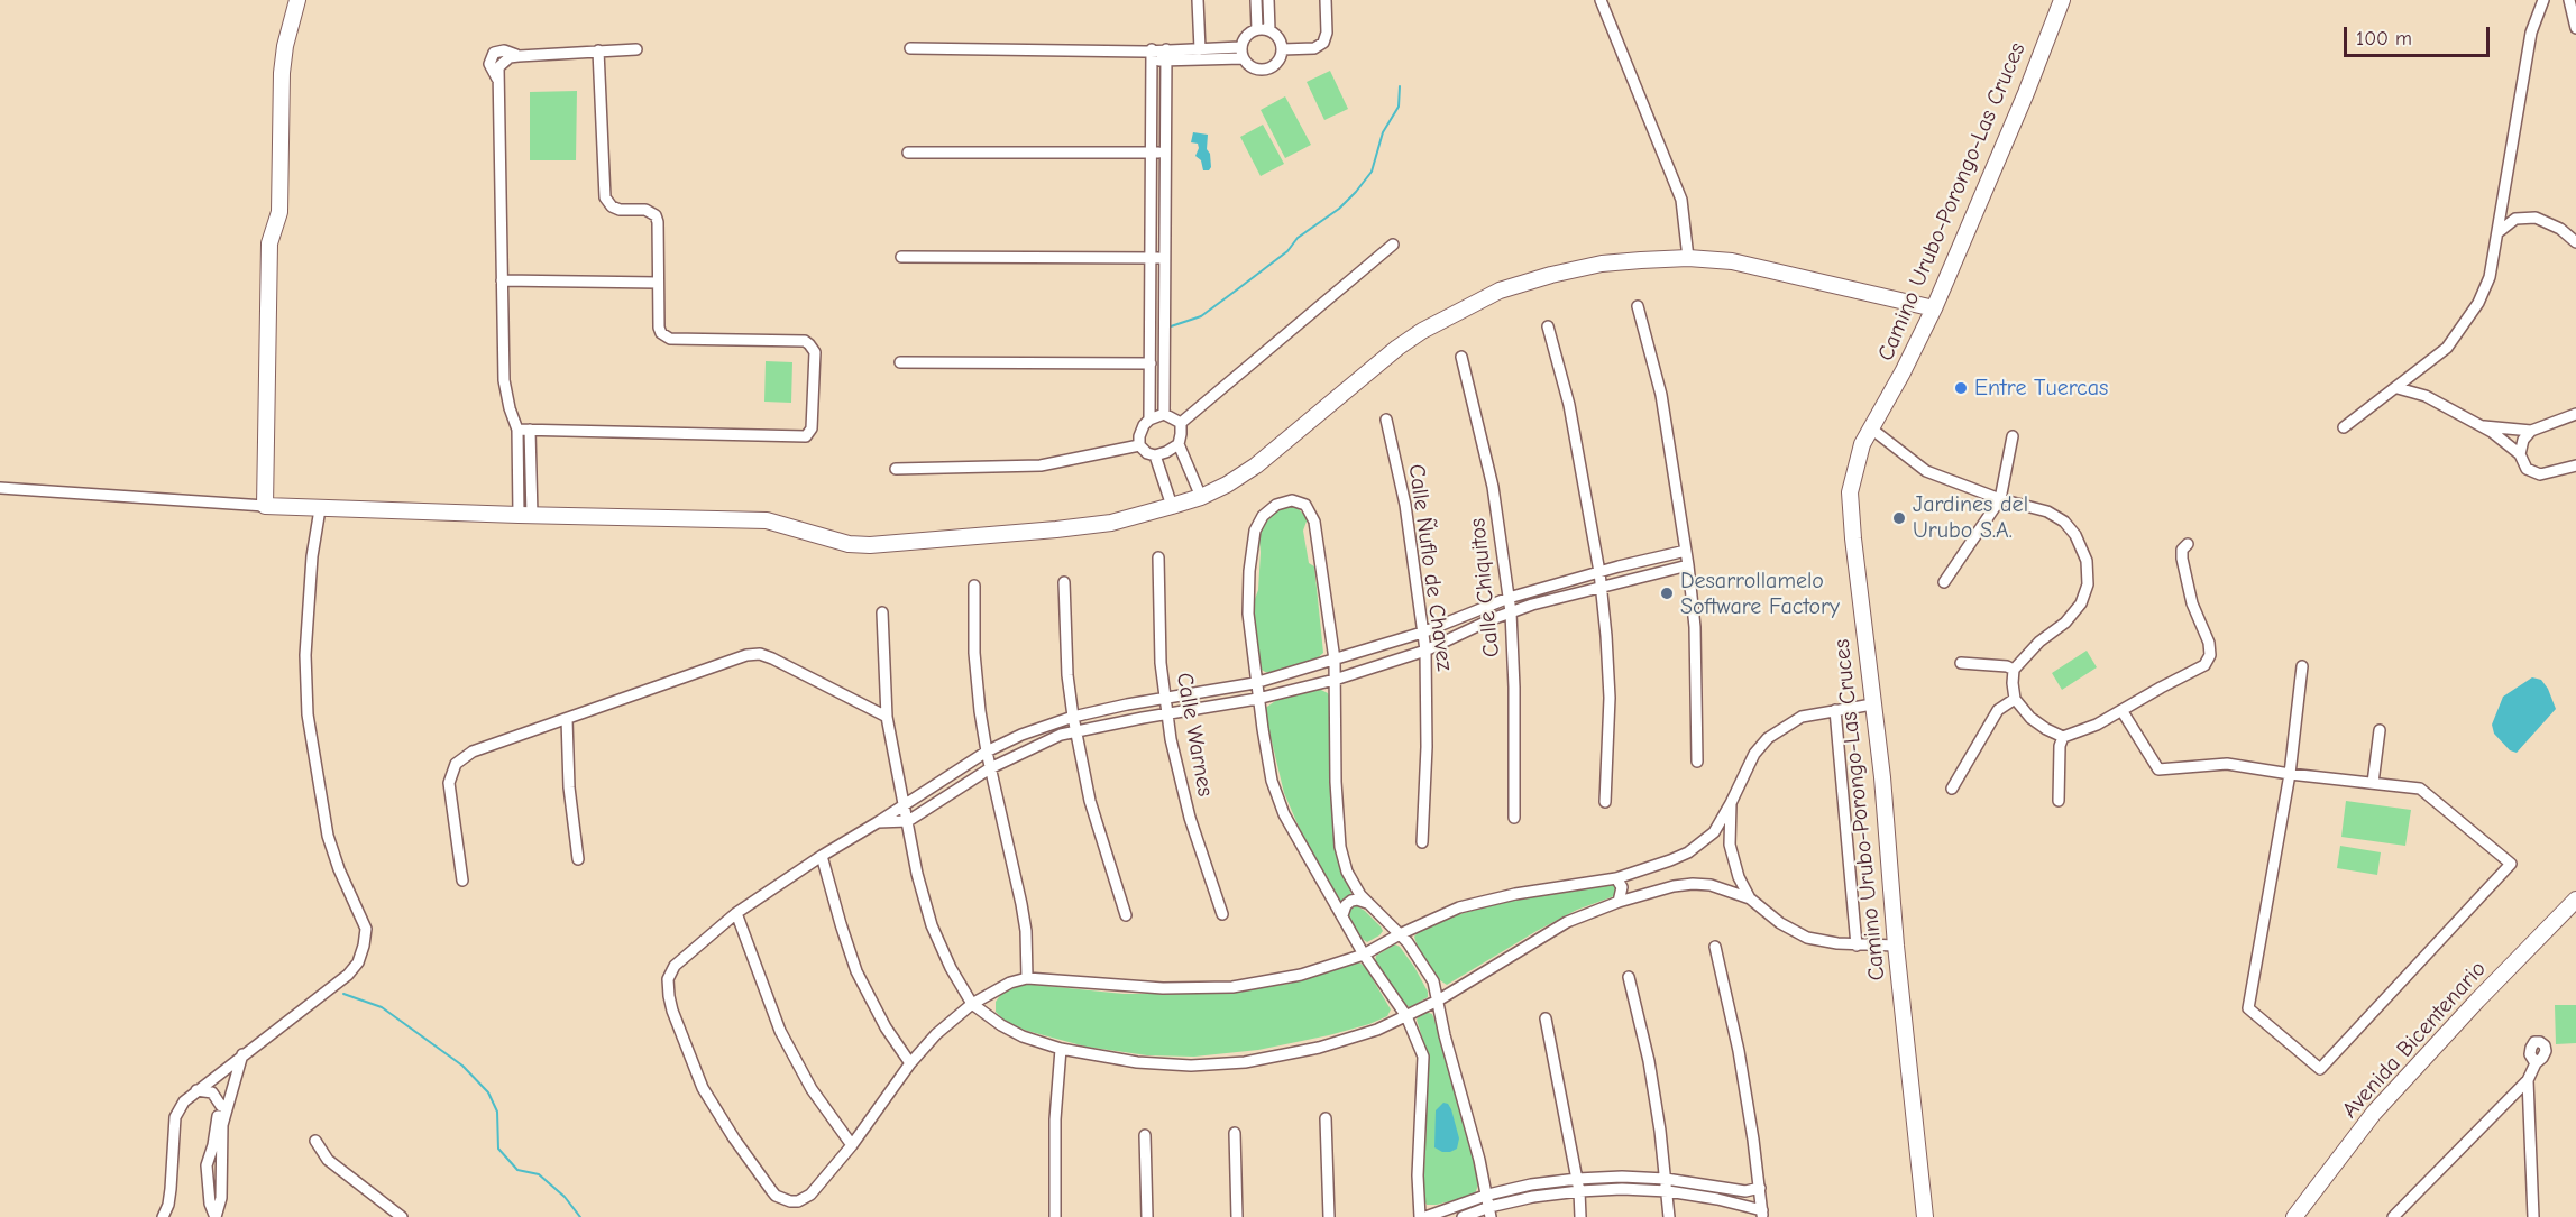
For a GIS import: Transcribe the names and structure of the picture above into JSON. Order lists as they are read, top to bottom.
{
  "streets": {
    "street": [
      "Camino Urubo-Porongo-Las Cruces",
      "Calle Ñuflo de Chavez",
      "Calle Chiquitos",
      "Calle Warnes",
      "Avenida Bicentenario"
    ]
  },
  "places": ["Entre Tuercas", "Jardines del Urubo S.A.", "Desarrollamelo Software Factory"],
  "scale_bar": "100 m"
}
